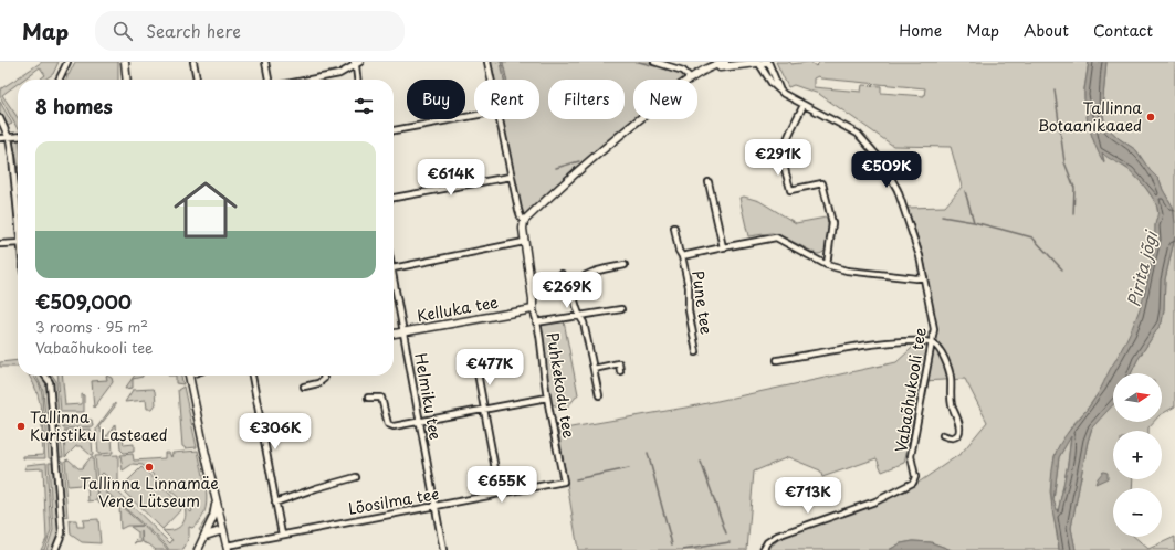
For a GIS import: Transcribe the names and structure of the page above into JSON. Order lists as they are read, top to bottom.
{
  "streets": {
    "street": [
      "Pune tee",
      "Kelluka tee",
      "Puhkekodu tee",
      "Vabaõhukooli tee",
      "Helmiku tee",
      "Lõosilma tee"
    ]
  },
  "crossings": [
    ["Pune tee", "Vabaõhukooli tee"],
    ["Kelluka tee", "Puhkekodu tee"],
    ["Kelluka tee", "Helmiku tee"],
    ["Puhkekodu tee", "Lõosilma tee"],
    ["Helmiku tee", "Lõosilma tee"]
  ],
  "water": ["Pirita jõgi"],
  "places": ["Tallinna Botaanikaaed", "Tallinna Kuristiku Lasteaed", "Tallinna Linnamäe Vene Lütseum"],
  "north": "right",
  "page": {
    "header": "Map",
    "search": "Search here",
    "nav": [
      "Home",
      "Map",
      "About",
      "Contact"
    ],
    "chip": [
      "Buy",
      "Rent",
      "Filters",
      "New"
    ],
    "heading": "8 homes",
    "list": [
      {
        "name": "€509,000",
        "note": "3 rooms · 95 m² · Vabaõhukooli tee"
      }
    ],
    "price": [
      "€291K",
      "€509K",
      "€614K",
      "€269K",
      "€477K",
      "€306K",
      "€655K",
      "€713K"
    ],
    "map_buttons": ["+", "−"]
  }
}
